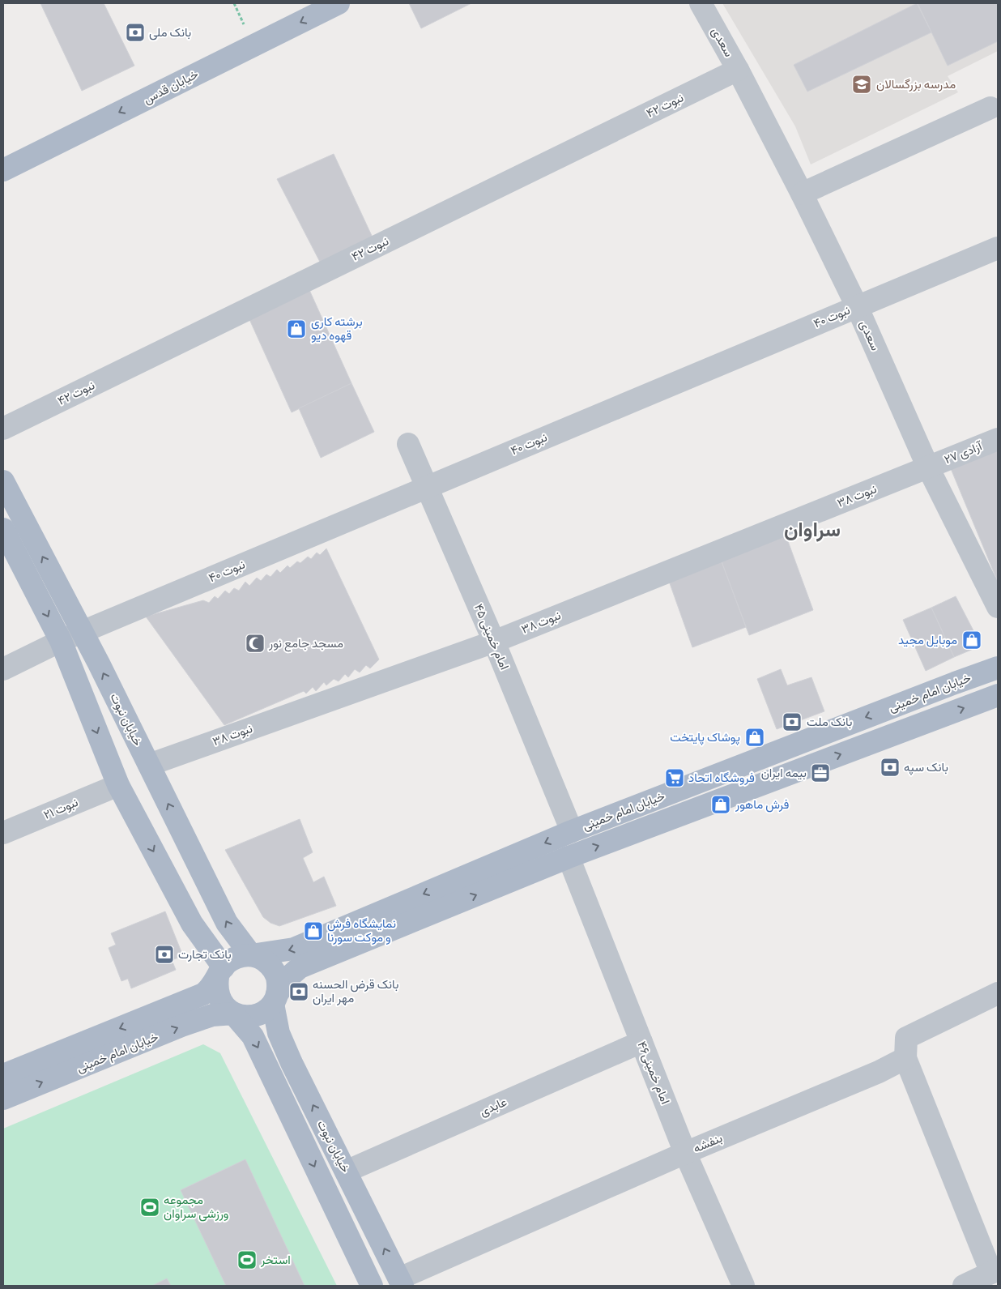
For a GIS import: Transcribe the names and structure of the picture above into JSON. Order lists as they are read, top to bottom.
{
  "streets": {
    "main road": ["خیابان قدس", "خیابان امام خمینی", "خیابان نبوت"],
    "street": [
      "سعدی",
      "نبوت ۴۲",
      "نبوت ۴۰",
      "آزادی ۲۷",
      "نبوت ۳۸",
      "امام خمینی ۴۵",
      "نبوت ۲۱",
      "امام خمینی۴۶",
      "عابدی",
      "بنفشه"
    ]
  },
  "crossings": [
    ["سعدی", "نبوت ۴۲"],
    ["سعدی", "نبوت ۴۰"],
    ["سعدی", "آزادی ۲۷"],
    ["سعدی", "نبوت ۳۸"],
    ["نبوت ۴۰", "امام خمینی ۴۵"],
    ["نبوت ۴۰", "خیابان نبوت"],
    ["آزادی ۲۷", "نبوت ۳۸"],
    ["نبوت ۳۸", "امام خمینی ۴۵"],
    ["نبوت ۳۸", "خیابان نبوت"],
    ["امام خمینی ۴۵", "خیابان امام خمینی"],
    ["خیابان امام خمینی", "خیابان نبوت"],
    ["خیابان امام خمینی", "امام خمینی۴۶"],
    ["خیابان نبوت", "عابدی"],
    ["خیابان نبوت", "بنفشه"],
    ["امام خمینی۴۶", "عابدی"],
    ["امام خمینی۴۶", "بنفشه"]
  ],
  "one_way": ["خیابان قدس"],
  "districts": ["سراوان"],
  "places": {
    "bank": [
      "بانک ملی",
      "بانک ملت",
      "بانک سپه",
      "بانک تجارت",
      "بانک قرض الحسنه مهر ایران"
    ],
    "school or university": ["مدرسه بزرگسالان"],
    "shop": [
      "برشته کاری قهوه دیو",
      "موبایل مجید",
      "پوشاک پایتخت",
      "فرش ماهور",
      "نمایشگاه فرش و موکت سورنا"
    ],
    "mosque": ["مسجد جامع نور"],
    "office": ["بیمه ایران"],
    "supermarket": ["فروشگاه اتحاد"],
    "sports": ["مجموعه ورزشی سراوان", "استخر"]
  }
}
